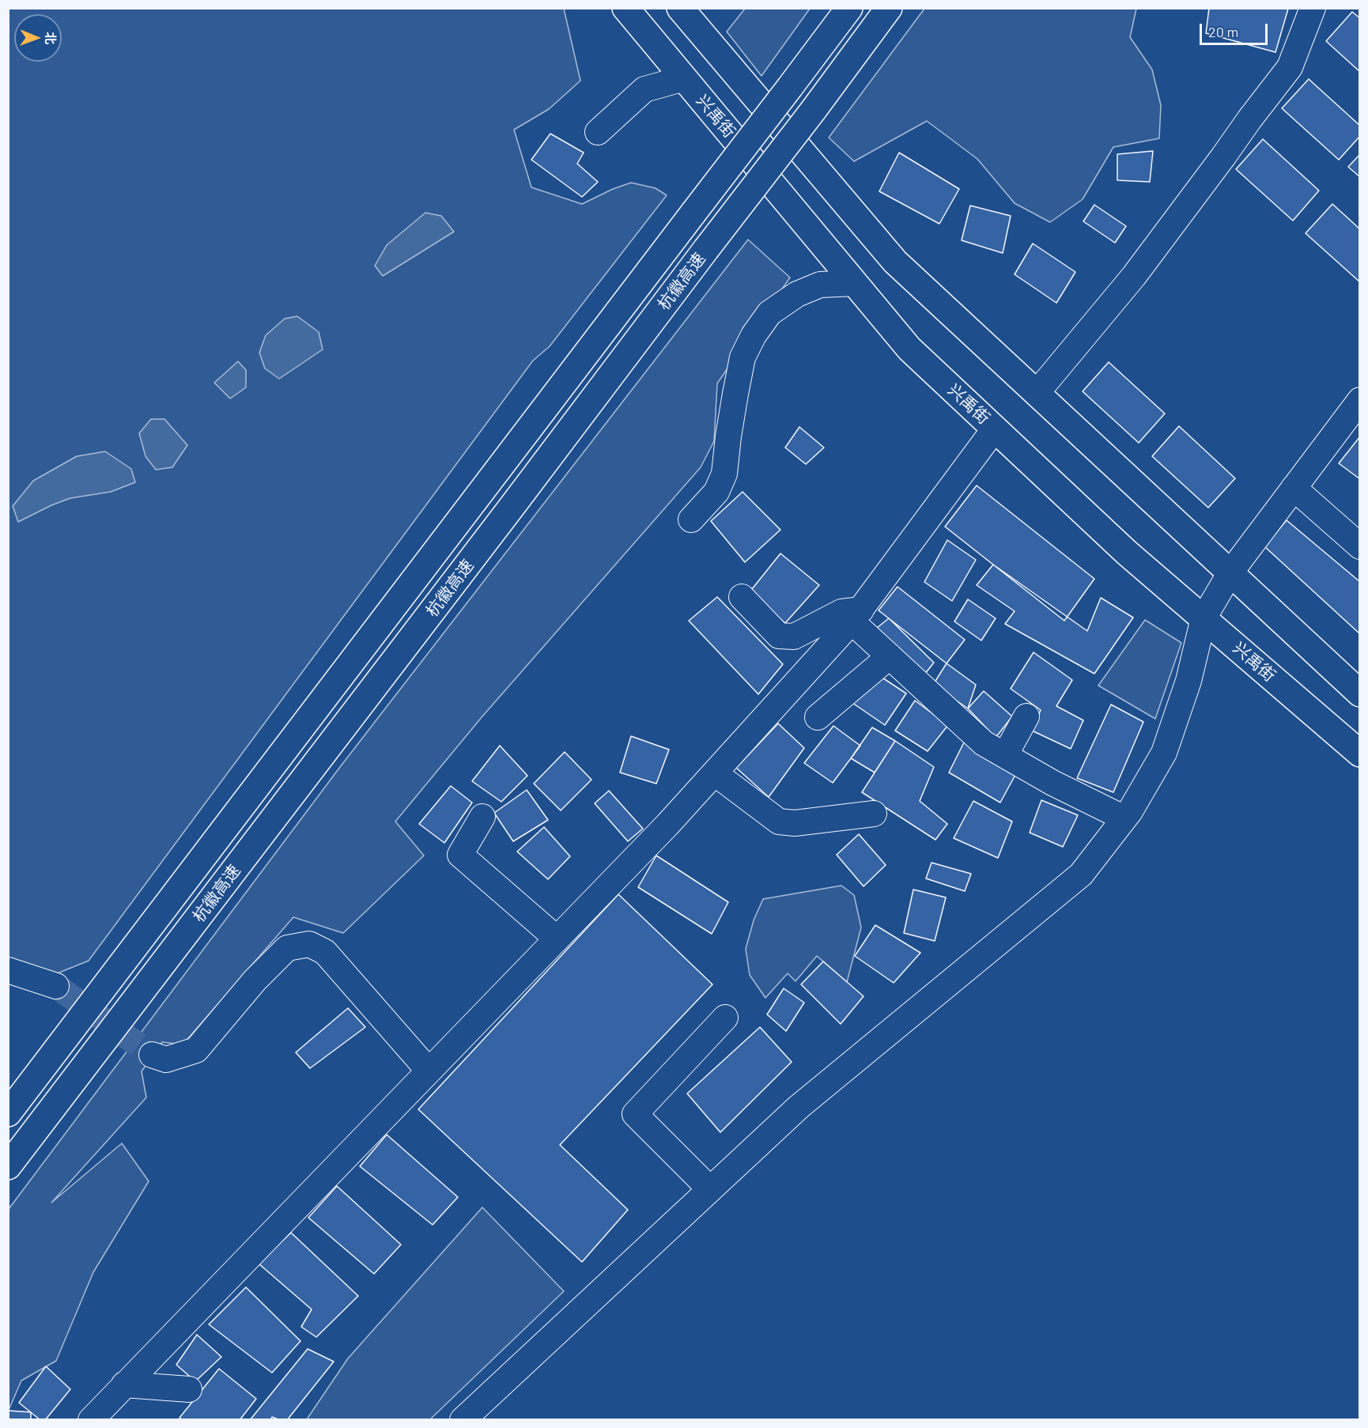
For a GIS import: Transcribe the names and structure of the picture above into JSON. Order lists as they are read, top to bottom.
{
  "streets": {
    "main road": ["兴禹街", "杭徽高速"]
  },
  "scale_bar": "20 m",
  "north": "right"
}
